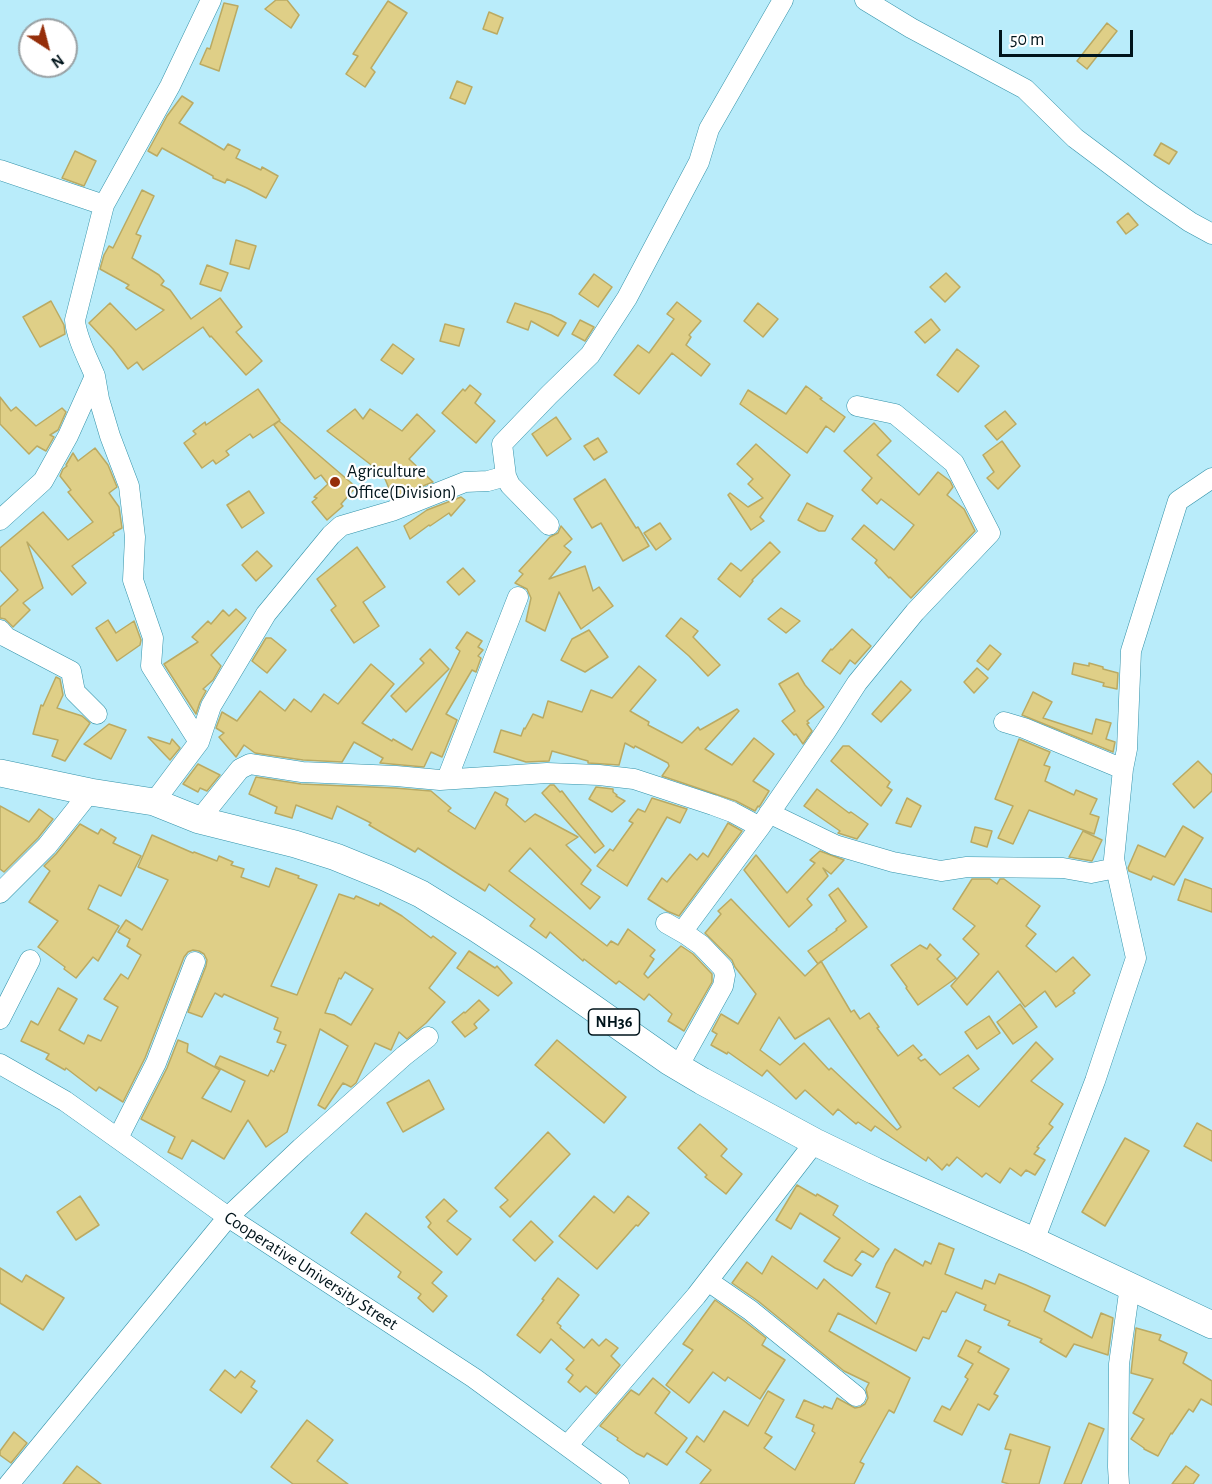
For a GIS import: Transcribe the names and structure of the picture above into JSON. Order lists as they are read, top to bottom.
{
  "streets": {
    "highway": ["NH36"],
    "street": ["Cooperative University Street"]
  },
  "places": ["Agriculture Office(Division)"],
  "scale_bar": "50 m",
  "north": "bottom right"
}
